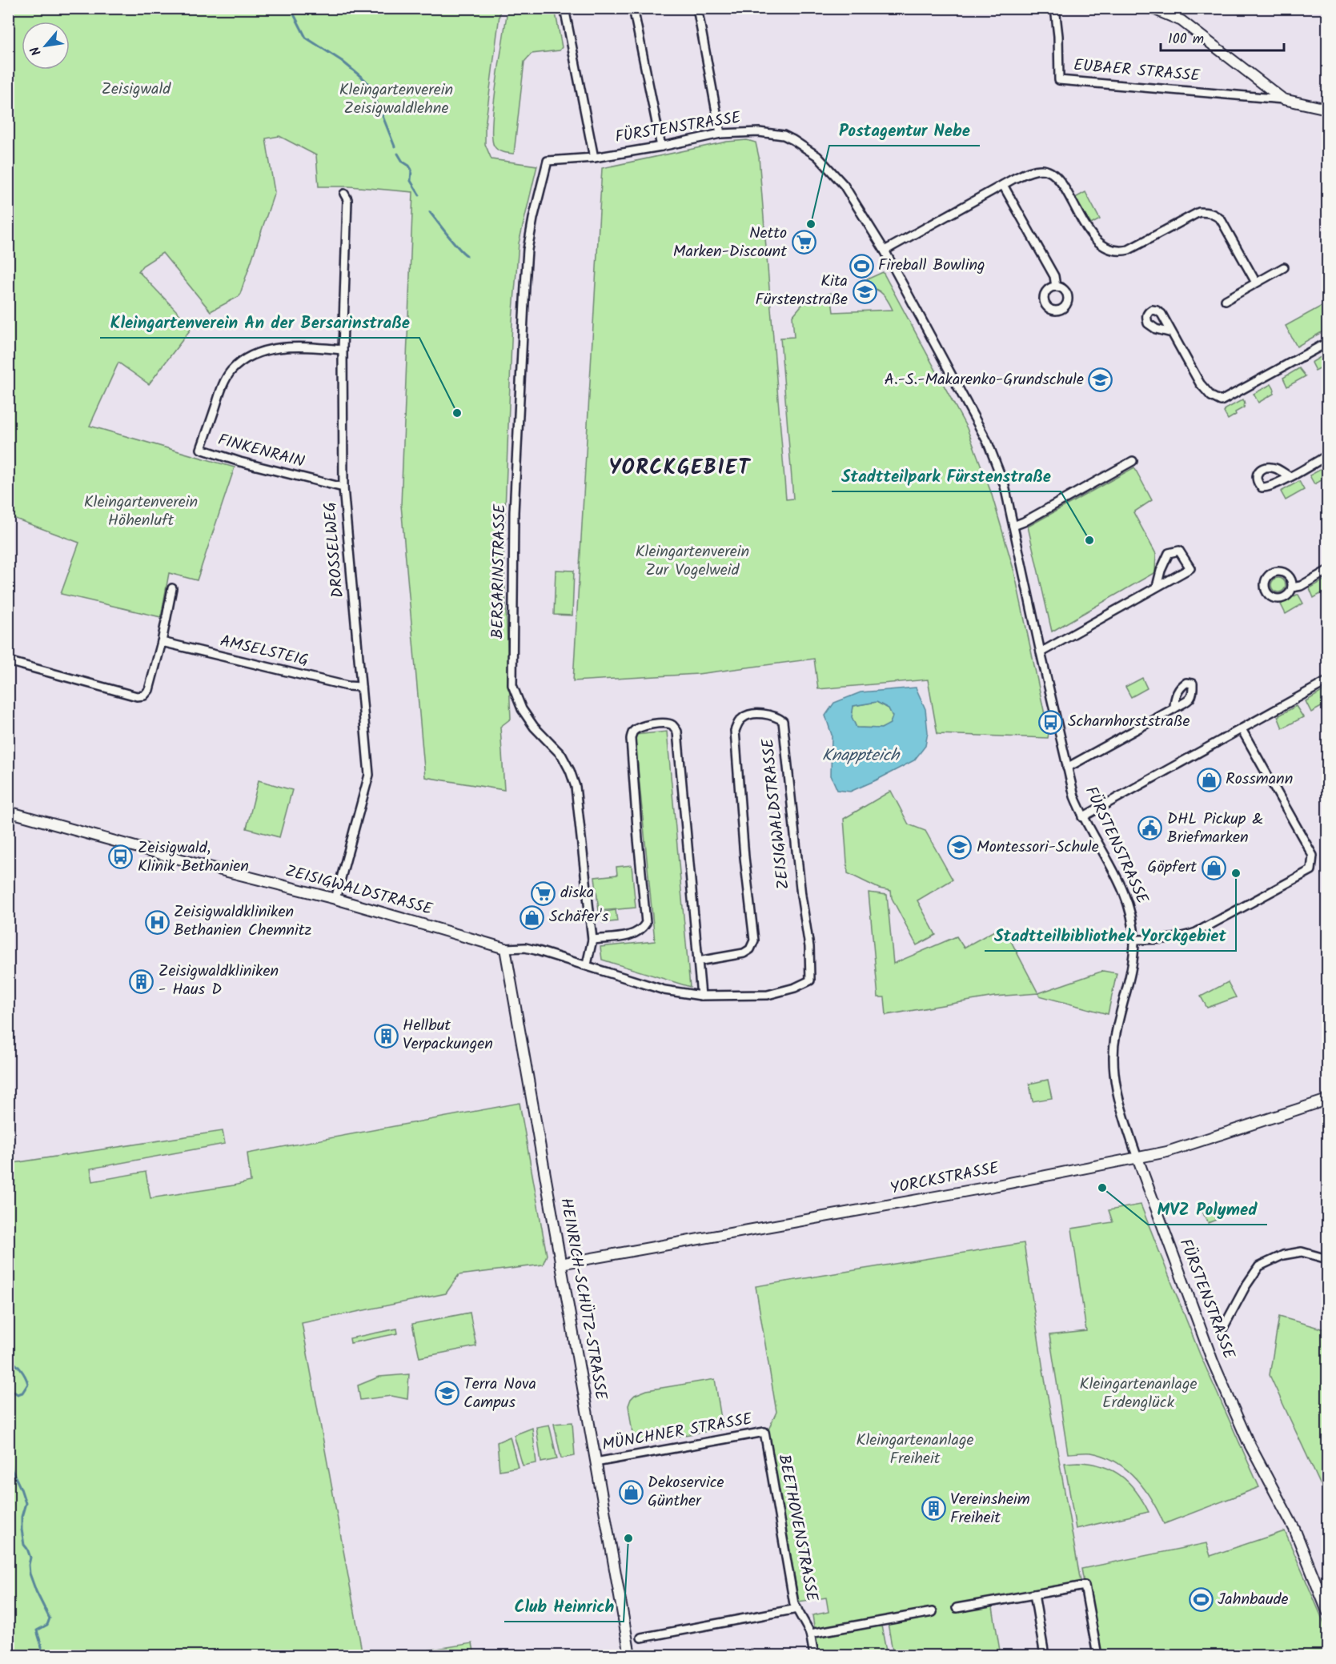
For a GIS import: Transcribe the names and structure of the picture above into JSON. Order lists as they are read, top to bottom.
{
  "streets": {
    "street": [
      "EUBAER STRASSE",
      "FÜRSTENSTRASSE",
      "FINKENRAIN",
      "DROSSELWEG",
      "BERSARINSTRASSE",
      "AMSELSTEIG",
      "ZEISIGWALDSTRASSE",
      "YORCKSTRASSE",
      "HEINRICH-SCHÜTZ-STRASSE",
      "MÜNCHNER STRASSE",
      "BEETHOVENSTRASSE"
    ]
  },
  "crossings": [
    ["FÜRSTENSTRASSE", "BERSARINSTRASSE"],
    ["FÜRSTENSTRASSE", "YORCKSTRASSE"],
    ["FINKENRAIN", "DROSSELWEG"],
    ["DROSSELWEG", "AMSELSTEIG"],
    ["DROSSELWEG", "ZEISIGWALDSTRASSE"],
    ["BERSARINSTRASSE", "ZEISIGWALDSTRASSE"],
    ["ZEISIGWALDSTRASSE", "HEINRICH-SCHÜTZ-STRASSE"],
    ["YORCKSTRASSE", "HEINRICH-SCHÜTZ-STRASSE"],
    ["HEINRICH-SCHÜTZ-STRASSE", "MÜNCHNER STRASSE"],
    ["MÜNCHNER STRASSE", "BEETHOVENSTRASSE"]
  ],
  "districts": ["YORCKGEBIET"],
  "water": ["Knappteich"],
  "parks": [
    "Zeisigwald",
    "Kleingartenverein Zeisigwaldlehne",
    "Kleingartenverein Höhenluft",
    "Kleingartenverein Zur Vogelweid",
    "Kleingartenanlage Erdenglück",
    "Kleingartenanlage Freiheit"
  ],
  "places": {
    "other": [
      "Postagentur Nebe",
      "Kleingartenverein An der Bersarinstraße",
      "Stadtteilpark Fürstenstraße",
      "Stadtteilbibliothek Yorckgebiet",
      "MVZ Polymed",
      "Club Heinrich"
    ],
    "supermarket": ["Netto Marken-Discount", "diska"],
    "sports": ["Fireball Bowling", "Jahnbaude"],
    "school or university": [
      "Kita Fürstenstraße",
      "A.-S.-Makarenko-Grundschule",
      "Montessori-Schule",
      "Terra Nova Campus"
    ],
    "bus stop": ["Scharnhorststraße", "Zeisigwald, Klinik Bethanien"],
    "shop": [
      "Rossmann",
      "Göpfert",
      "Schäfer's",
      "Dekoservice Günther"
    ],
    "public building": ["DHL Pickup & Briefmarken"],
    "hospital": ["Zeisigwaldkliniken Bethanien Chemnitz"],
    "building": ["Zeisigwaldkliniken - Haus D", "Hellbut Verpackungen", "Vereinsheim Freiheit"]
  },
  "scale_bar": "100 m",
  "north": "bottom left"
}
